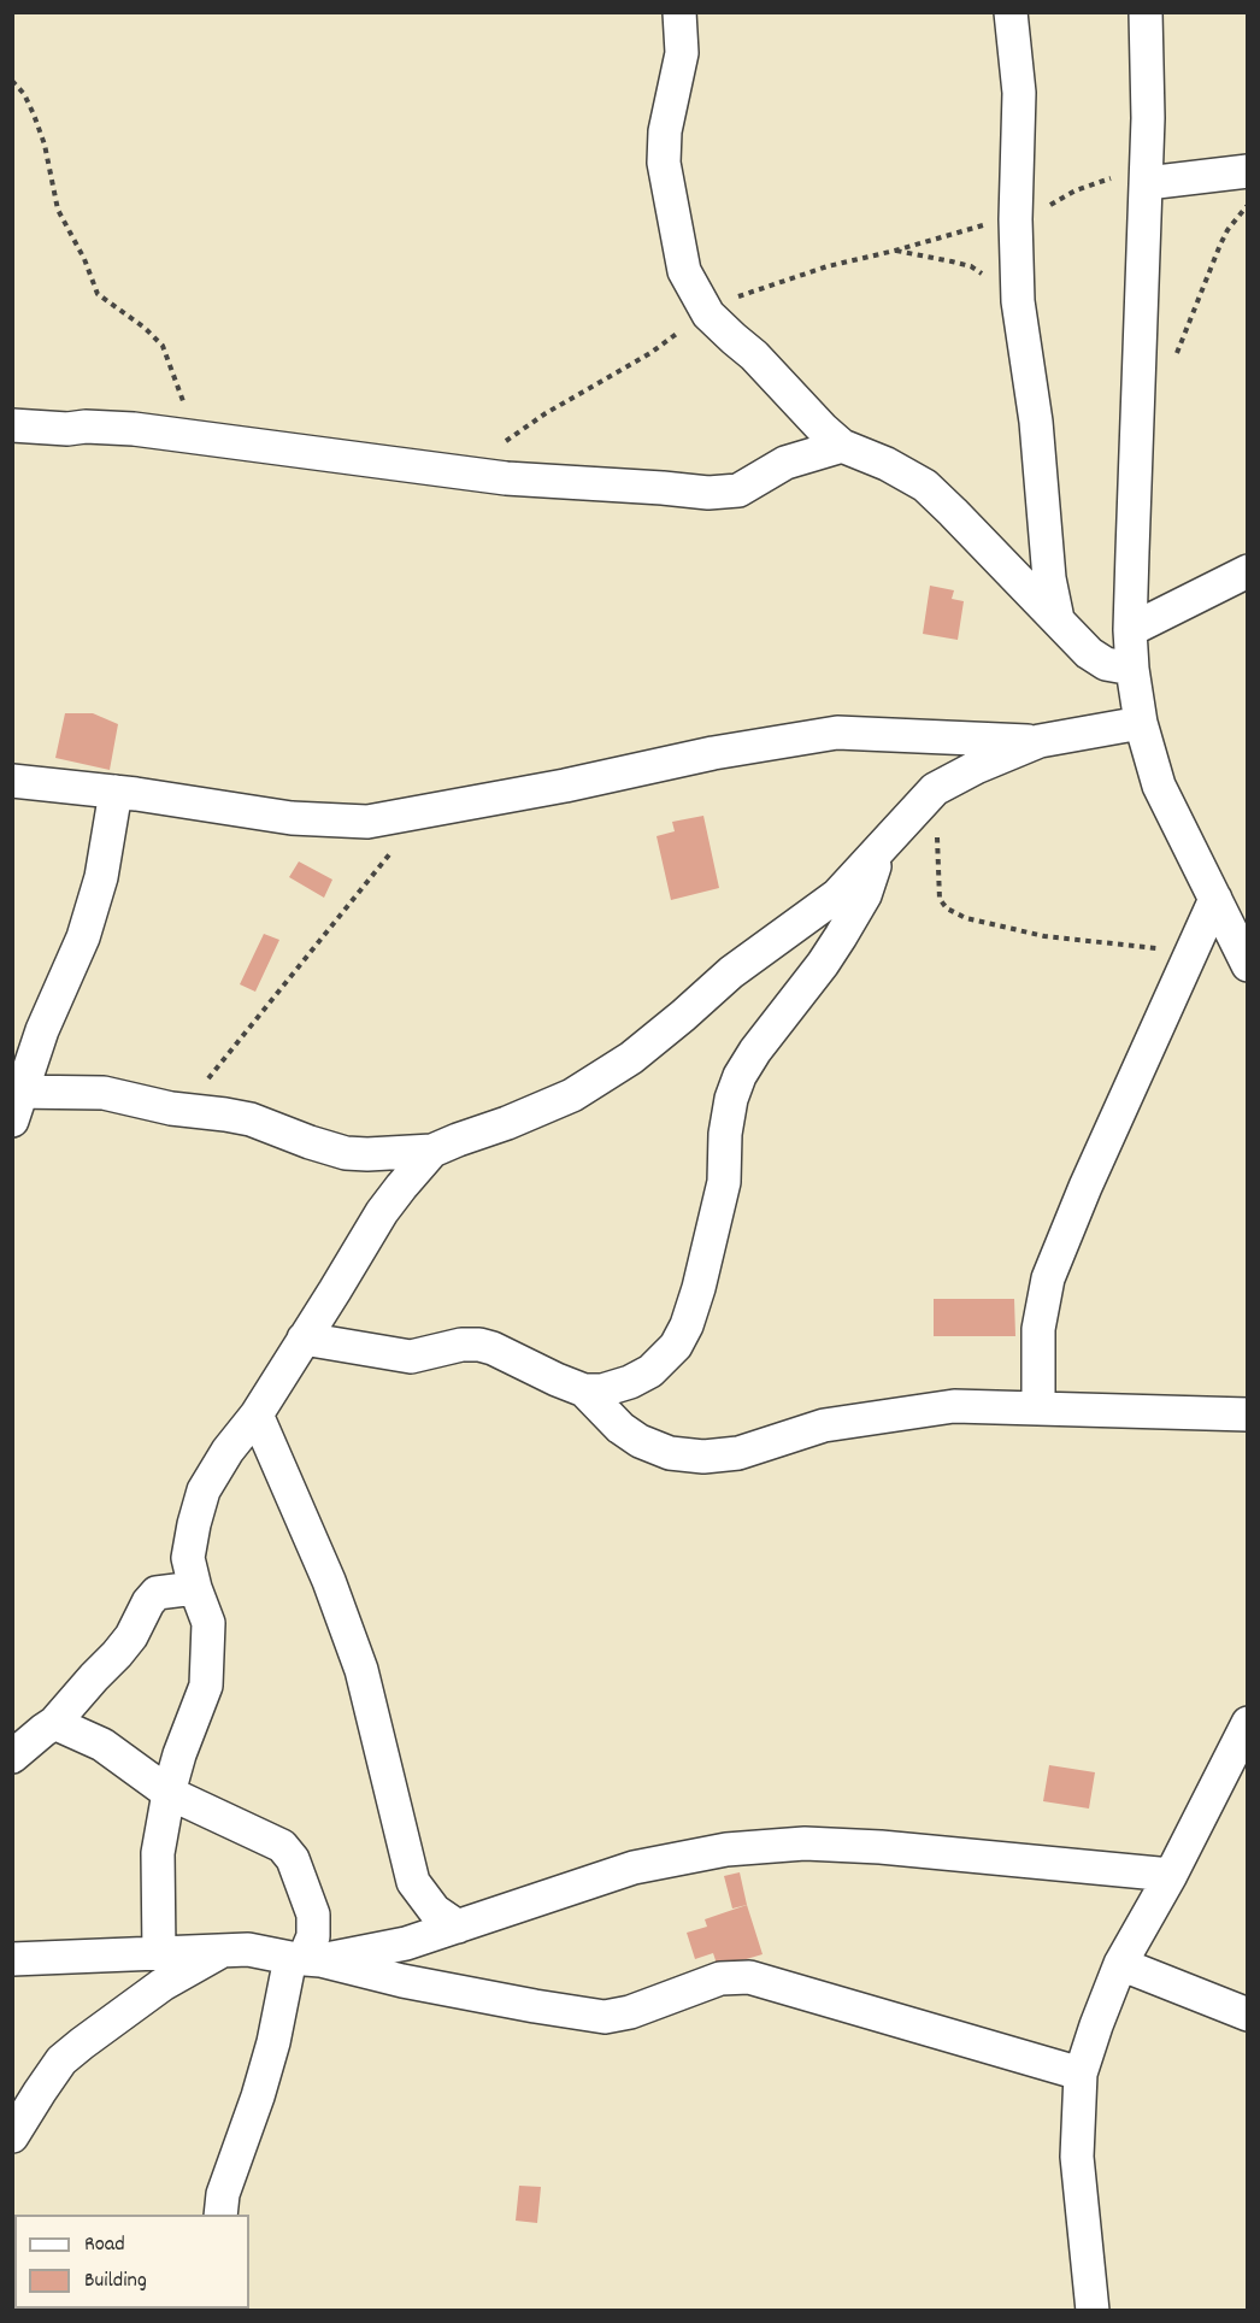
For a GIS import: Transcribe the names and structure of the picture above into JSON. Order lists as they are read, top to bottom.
{
  "legend": ["Road", "Building"]
}
